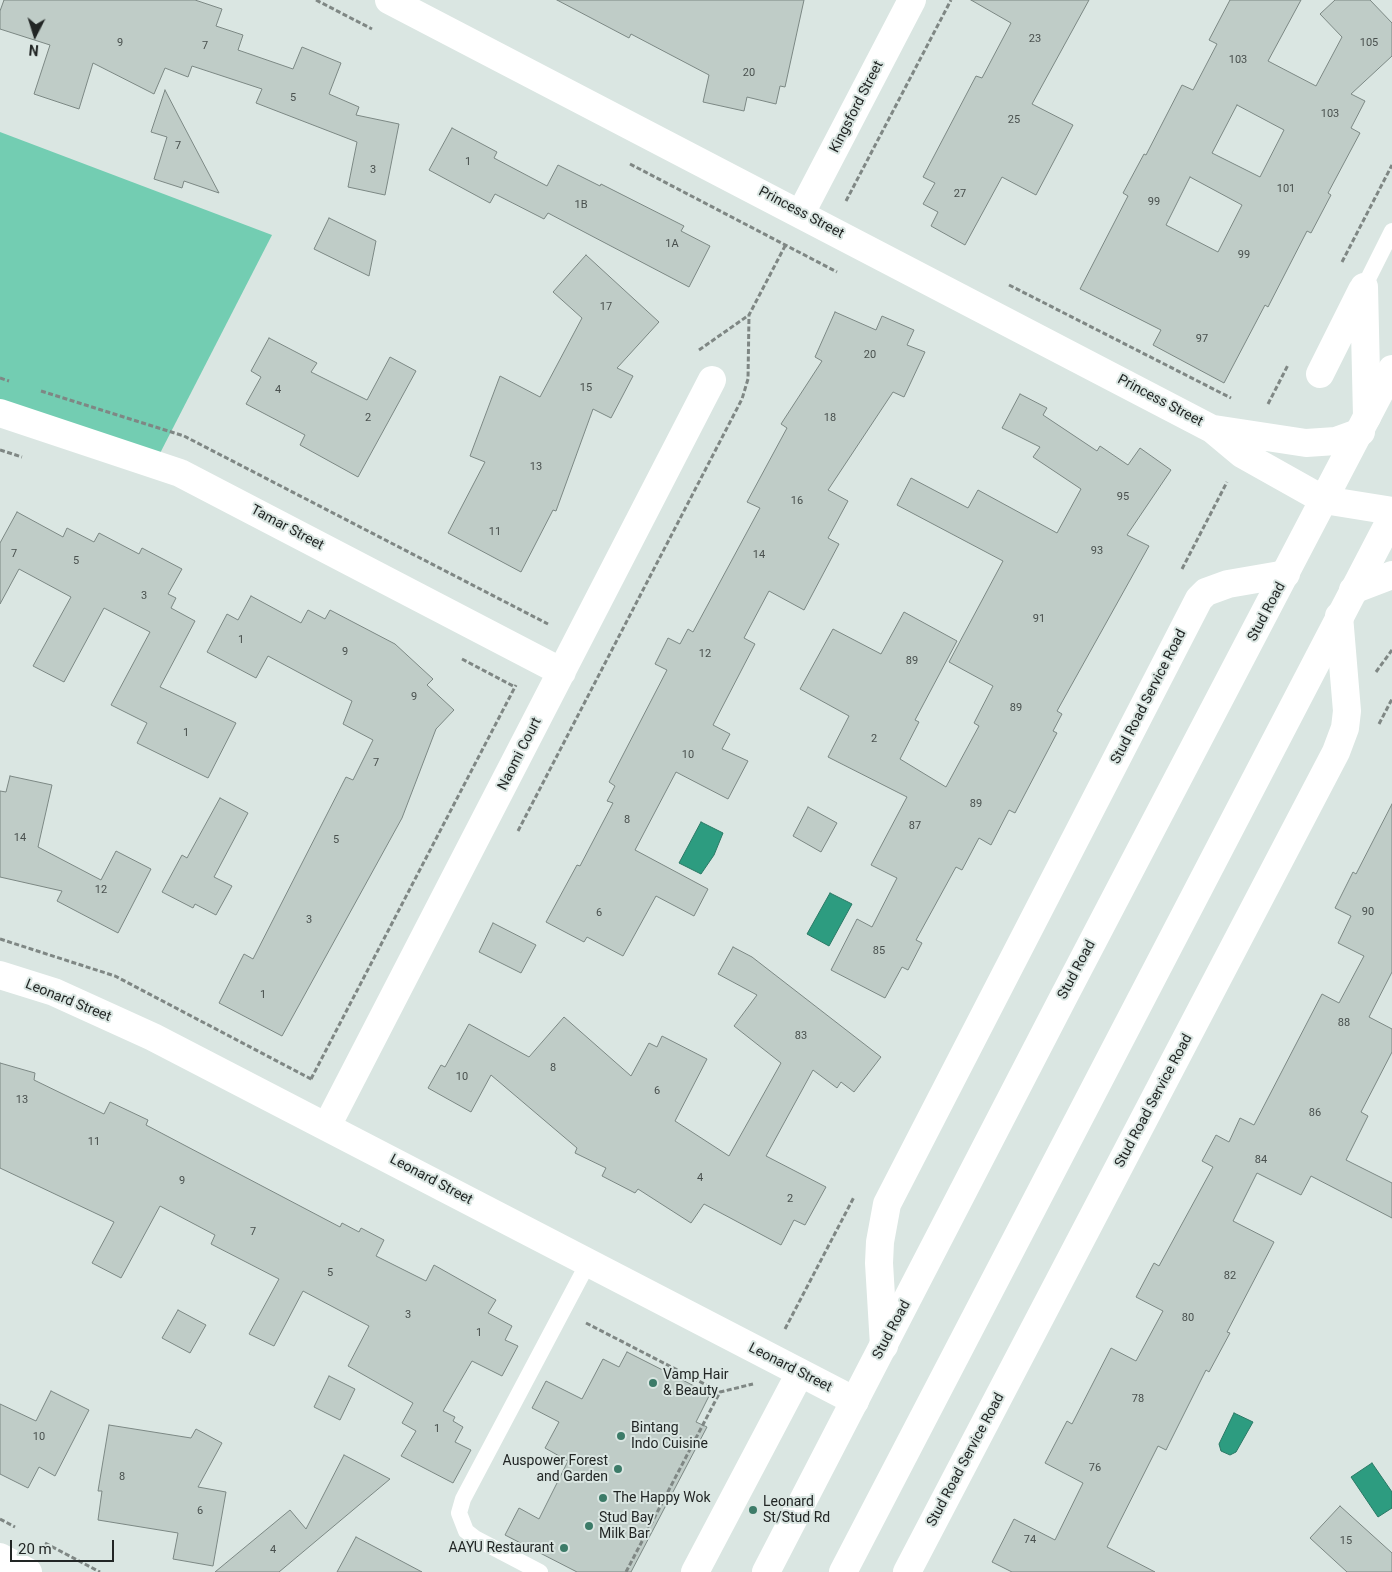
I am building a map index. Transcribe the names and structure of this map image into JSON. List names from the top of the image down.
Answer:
{
  "streets": {
    "street": [
      "Kingsford Street",
      "Princess Street",
      "Tamar Street",
      "Stud Road",
      "Stud Road Service Road",
      "Naomi Court",
      "Leonard Street"
    ]
  },
  "crossings": [
    ["Kingsford Street", "Princess Street"],
    ["Princess Street", "Stud Road"],
    ["Tamar Street", "Naomi Court"],
    ["Stud Road", "Stud Road Service Road"],
    ["Stud Road", "Leonard Street"],
    ["Naomi Court", "Leonard Street"]
  ],
  "places": [
    "Vamp Hair & Beauty",
    "Bintang Indo Cuisine",
    "Auspower Forest and Garden",
    "The Happy Wok",
    "Leonard St/Stud Rd",
    "Stud Bay Milk Bar",
    "AAYU Restaurant"
  ],
  "house_numbers": [
    "23",
    "9",
    "105",
    "7",
    "103",
    "20",
    "5",
    "103",
    "25",
    "7",
    "1",
    "3",
    "101",
    "27",
    "99",
    "1B",
    "1A",
    "99",
    "17",
    "97",
    "20",
    "15",
    "4",
    "2",
    "18",
    "13",
    "95",
    "16",
    "11",
    "93",
    "7",
    "14",
    "5",
    "3",
    "91",
    "1",
    "9",
    "12",
    "89",
    "9",
    "89",
    "1",
    "2",
    "10",
    "7",
    "89",
    "8",
    "87",
    "14",
    "5",
    "12",
    "90",
    "6",
    "3",
    "85",
    "1",
    "88",
    "83",
    "8",
    "10",
    "6",
    "13",
    "86",
    "11",
    "84",
    "4",
    "9",
    "2",
    "7",
    "5",
    "82",
    "3",
    "80",
    "1",
    "78",
    "1",
    "10",
    "76",
    "8",
    "6",
    "74",
    "15",
    "4"
  ],
  "scale_bar": "20 m",
  "north": "bottom"
}
